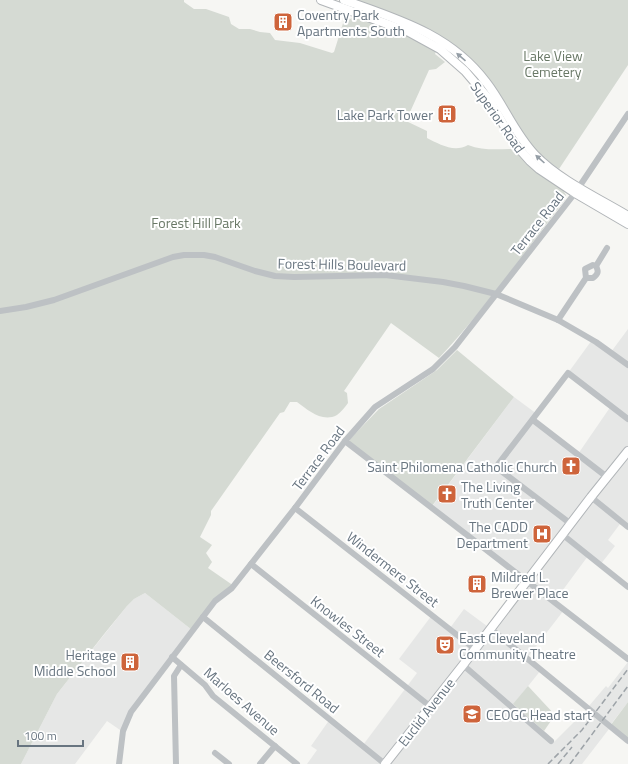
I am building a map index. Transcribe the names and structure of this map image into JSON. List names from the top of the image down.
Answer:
{
  "streets": {
    "main road": ["Superior Road", "Euclid Avenue"],
    "street": [
      "Terrace Road",
      "Forest Hills Boulevard",
      "Windermere Street",
      "Knowles Street",
      "Beersford Road",
      "Marloes Avenue"
    ]
  },
  "crossings": [
    ["Superior Road", "Terrace Road"],
    ["Terrace Road", "Forest Hills Boulevard"],
    ["Terrace Road", "Windermere Street"],
    ["Terrace Road", "Knowles Street"],
    ["Terrace Road", "Beersford Road"],
    ["Terrace Road", "Marloes Avenue"],
    ["Windermere Street", "Euclid Avenue"],
    ["Knowles Street", "Euclid Avenue"],
    ["Beersford Road", "Euclid Avenue"]
  ],
  "parks": ["Lake View Cemetery", "Forest Hill Park"],
  "places": {
    "building": [
      "Coventry Park Apartments South",
      "Lake Park Tower",
      "Mildred L. Brewer Place",
      "Heritage Middle School"
    ],
    "church": ["Saint Philomena Catholic Church", "The Living Truth Center"],
    "hospital": ["The CADD Department"],
    "theatre": ["East Cleveland Community Theatre"],
    "school or university": ["CEOGC Head start"]
  },
  "scale_bar": "100 m"
}
